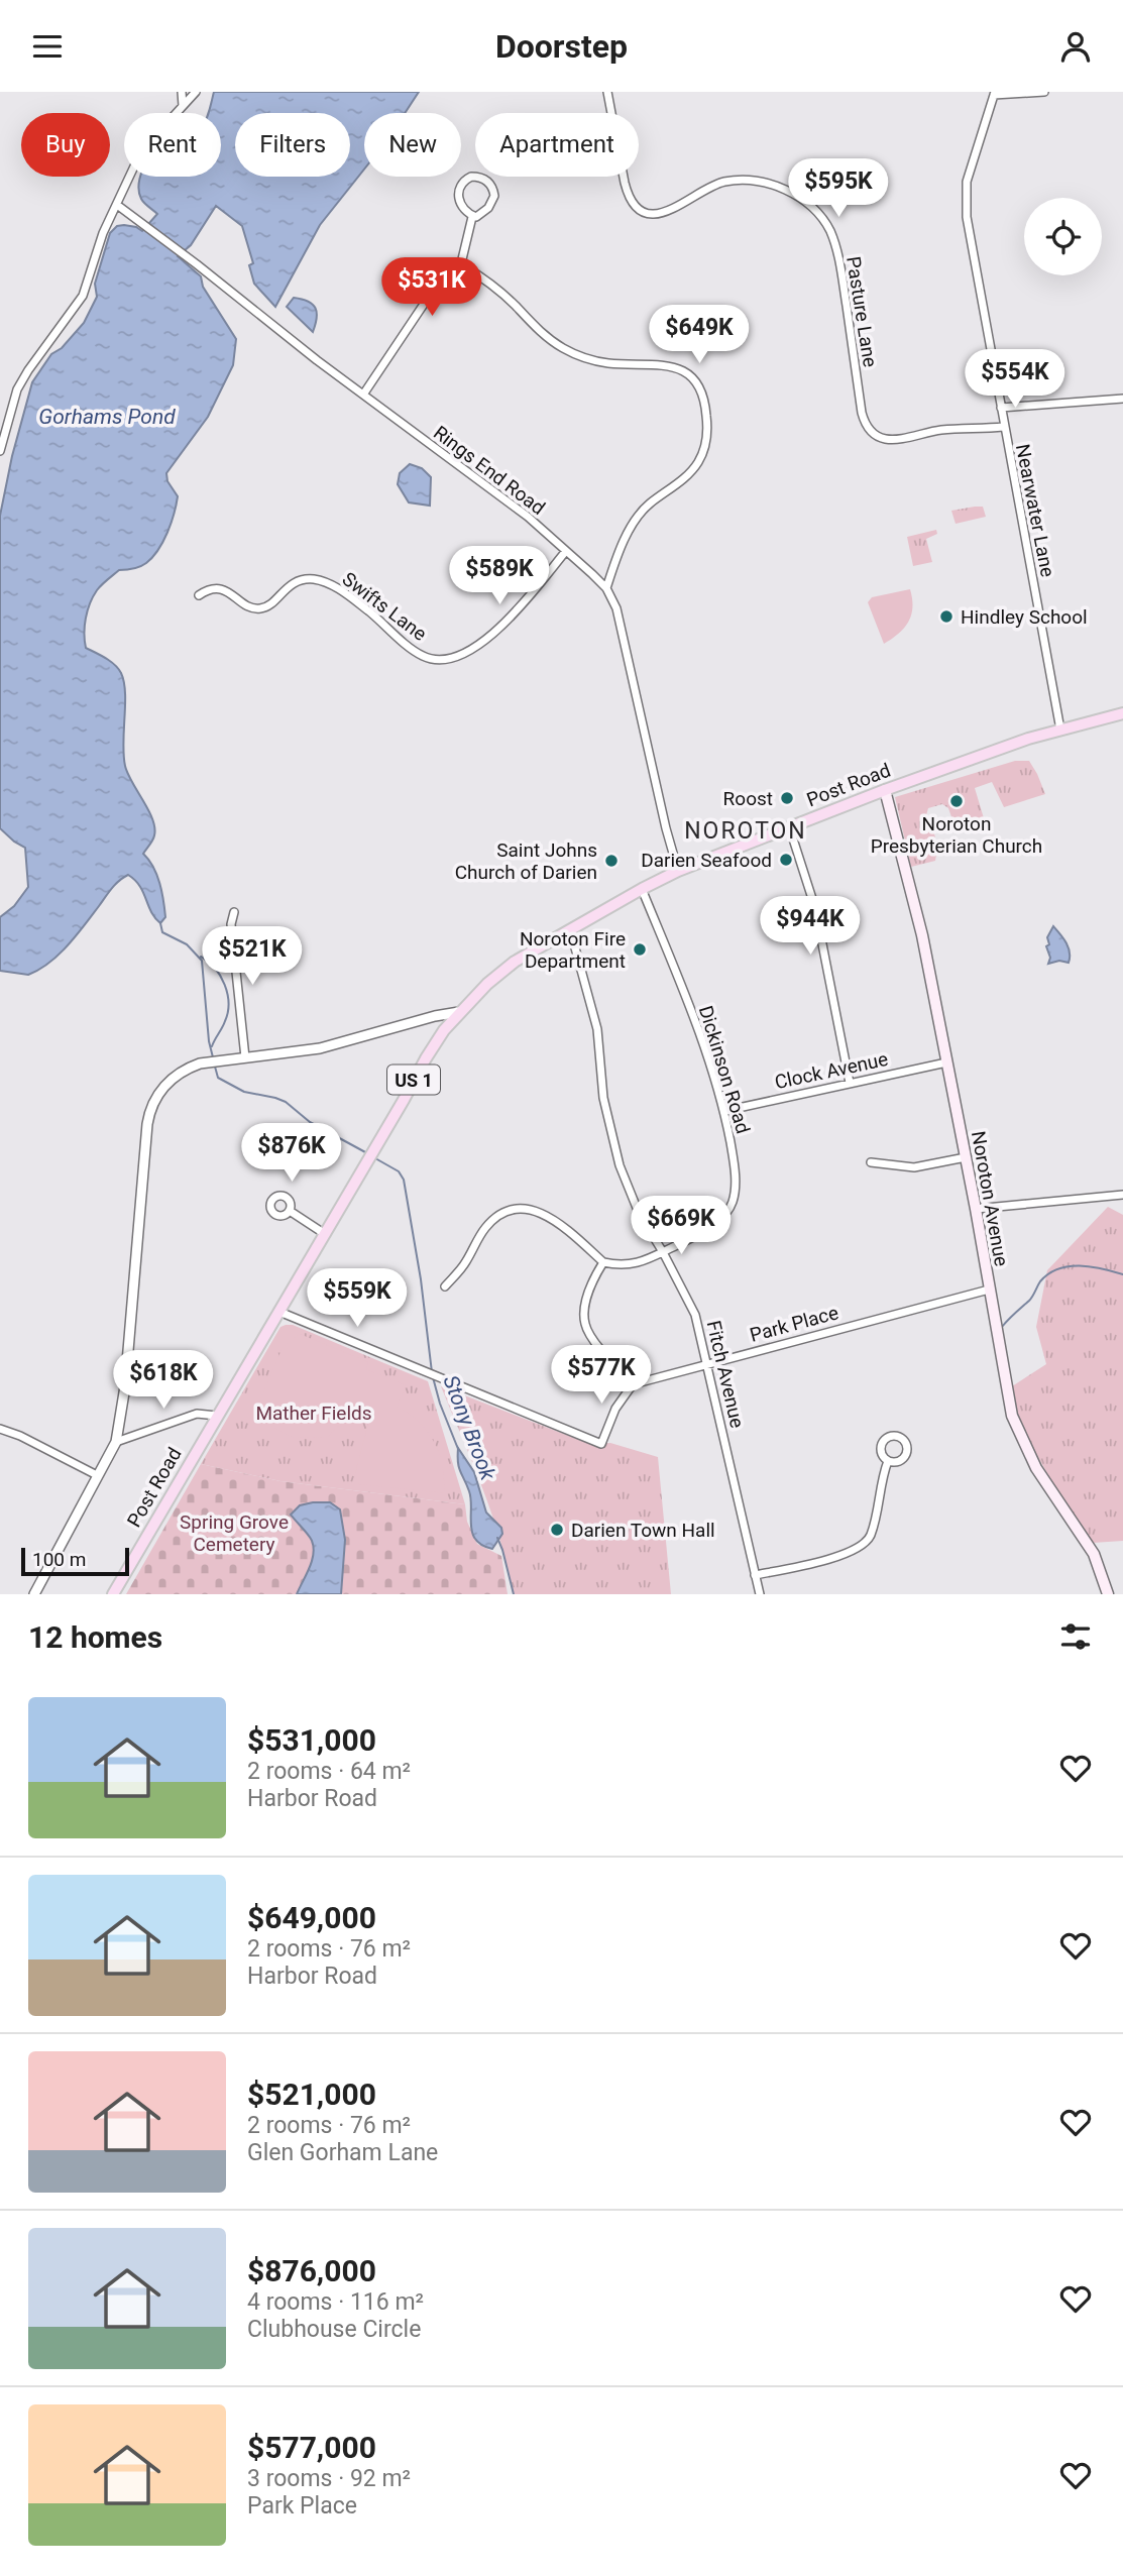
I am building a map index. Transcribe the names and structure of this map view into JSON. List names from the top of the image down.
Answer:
{
  "streets": {
    "main road": ["Post Road", "US 1", "Noroton Avenue"],
    "street": [
      "Pasture Lane",
      "Rings End Road",
      "Nearwater Lane",
      "Swifts Lane",
      "Dickinson Road",
      "Clock Avenue",
      "Park Place",
      "Fitch Avenue"
    ]
  },
  "crossings": [
    ["Pasture Lane", "Nearwater Lane"],
    ["Rings End Road", "Swifts Lane"],
    ["Rings End Road", "Post Road"],
    ["Nearwater Lane", "Post Road"],
    ["Post Road", "Dickinson Road"],
    ["Post Road", "Noroton Avenue"],
    ["Post Road", "Fitch Avenue"],
    ["Dickinson Road", "Clock Avenue"],
    ["Dickinson Road", "Fitch Avenue"],
    ["Clock Avenue", "Noroton Avenue"],
    ["Noroton Avenue", "Park Place"],
    ["Park Place", "Fitch Avenue"]
  ],
  "districts": ["NOROTON"],
  "water": ["Gorhams Pond", "Stony Brook"],
  "parks": ["Mather Fields", "Spring Grove Cemetery"],
  "places": [
    "Hindley School",
    "Roost",
    "Noroton Presbyterian Church",
    "Darien Seafood",
    "Saint Johns Church of Darien",
    "Noroton Fire Department",
    "Darien Town Hall"
  ],
  "scale_bar": "100 m",
  "page": {
    "header": "Doorstep",
    "chip": [
      "Buy",
      "Rent",
      "Filters",
      "New",
      "Apartment"
    ],
    "price": [
      "$595K",
      "$531K",
      "$649K",
      "$554K",
      "$589K",
      "$944K",
      "$521K",
      "$876K",
      "$669K",
      "$559K",
      "$577K",
      "$618K"
    ],
    "scale": "100 m",
    "heading": "12 homes",
    "list": [
      {
        "name": "$531,000",
        "note": "2 rooms · 64 m² · Harbor Road"
      },
      {
        "name": "$649,000",
        "note": "2 rooms · 76 m² · Harbor Road"
      },
      {
        "name": "$521,000",
        "note": "2 rooms · 76 m² · Glen Gorham Lane"
      },
      {
        "name": "$876,000",
        "note": "4 rooms · 116 m² · Clubhouse Circle"
      },
      {
        "name": "$577,000",
        "note": "3 rooms · 92 m² · Park Place"
      }
    ]
  }
}
